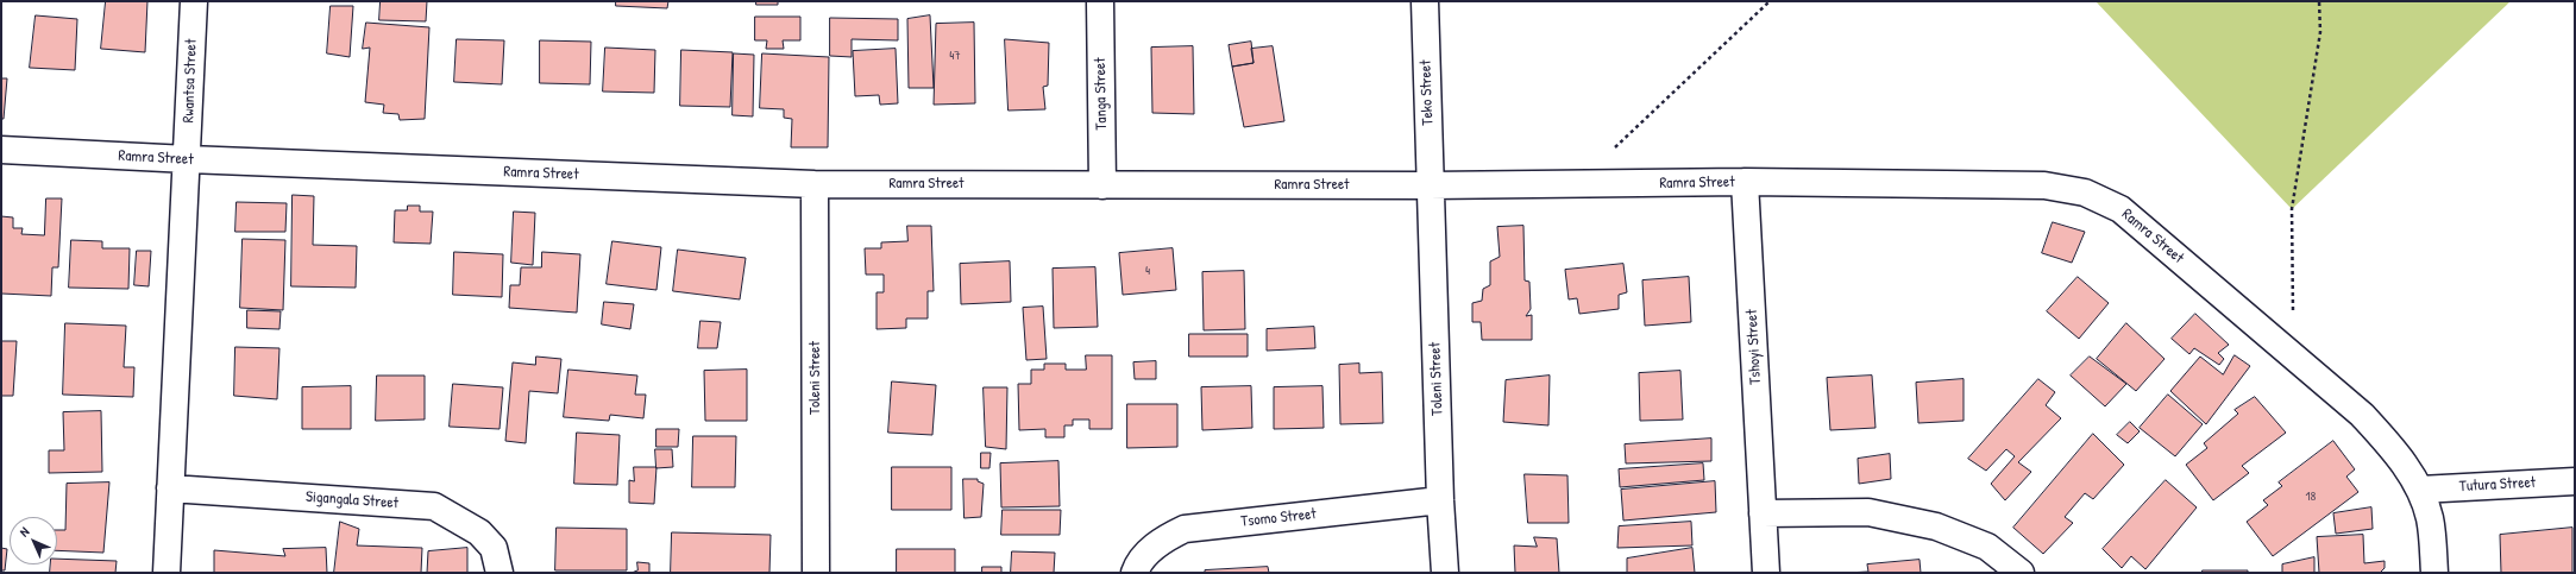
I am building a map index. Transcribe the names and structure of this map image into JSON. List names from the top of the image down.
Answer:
{
  "streets": {
    "street": [
      "Rwantsa Street",
      "Teko Street",
      "Tanga Street",
      "Ramra Street",
      "Tshoyi Street",
      "Toleni Street",
      "Tutura Street",
      "Sigangala Street",
      "Tsomo Street"
    ]
  },
  "crossings": [
    ["Rwantsa Street", "Ramra Street"],
    ["Teko Street", "Ramra Street"],
    ["Teko Street", "Toleni Street"],
    ["Tanga Street", "Ramra Street"],
    ["Ramra Street", "Tshoyi Street"],
    ["Ramra Street", "Toleni Street"],
    ["Ramra Street", "Tutura Street"],
    ["Toleni Street", "Tsomo Street"]
  ],
  "house_numbers": ["47", "4", "18"],
  "north": "top left"
}
